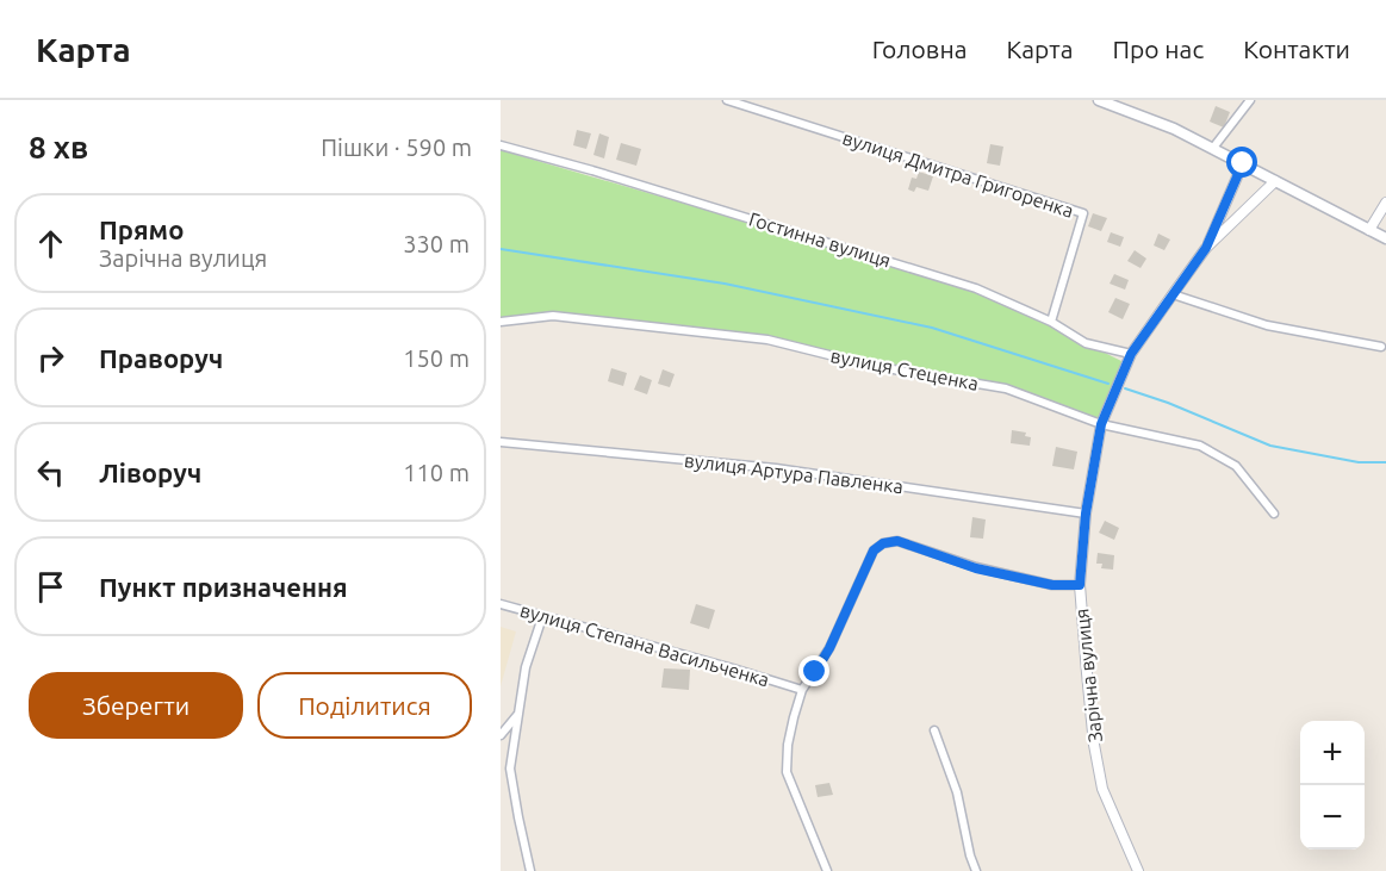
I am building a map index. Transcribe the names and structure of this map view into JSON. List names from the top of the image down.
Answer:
{
  "streets": {
    "street": [
      "вулиця Дмитра Григоренка",
      "Гостинна вулиця",
      "вулиця Стеценка",
      "вулиця Артура Павленка",
      "вулиця Степана Васильченка",
      "Зарічна вулиця"
    ]
  },
  "crossings": [
    ["вулиця Дмитра Григоренка", "Гостинна вулиця"],
    ["Гостинна вулиця", "Зарічна вулиця"],
    ["вулиця Стеценка", "Зарічна вулиця"],
    ["вулиця Артура Павленка", "Зарічна вулиця"]
  ],
  "page": {
    "header": "Карта",
    "nav": [
      "Головна",
      "Карта",
      "Про нас",
      "Контакти"
    ],
    "heading": ["8 хв", "Пішки · 590 m"],
    "list": [
      ["Прямо", "Зарічна вулиця", "330 m"],
      ["Праворуч", "150 m"],
      ["Ліворуч", "110 m"],
      "Пункт призначення"
    ],
    "buttons": ["Зберегти", "Поділитися"],
    "map_buttons": ["+", "−"]
  }
}
